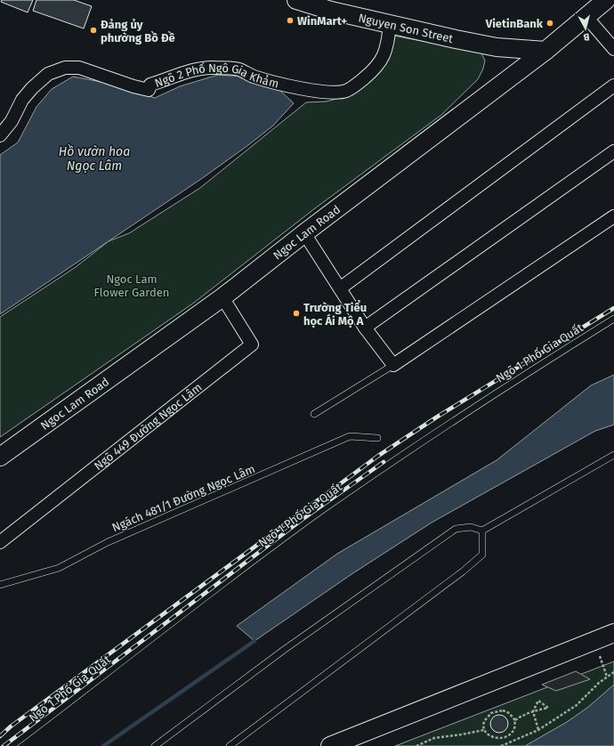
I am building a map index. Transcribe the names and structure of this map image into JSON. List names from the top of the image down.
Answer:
{
  "streets": {
    "main road": ["Nguyen Son Street", "Ngoc Lam Road"],
    "street": ["Ngõ 2 Phố Ngô Gia Khảm", "Ngõ 449 Đường Ngọc Lâm"],
    "lane": ["Ngõ 1 Phố Gia Quất", "Ngách 481/1 Đường Ngọc Lâm"]
  },
  "crossings": [
    ["Nguyen Son Street", "Ngõ 2 Phố Ngô Gia Khảm"],
    ["Ngoc Lam Road", "Ngõ 449 Đường Ngọc Lâm"]
  ],
  "water": ["Hồ vườn hoa Ngọc Lâm"],
  "parks": ["Ngoc Lam Flower Garden"],
  "places": [
    "WinMart+",
    "VietinBank",
    "Đảng ủy phường Bồ Đề",
    "Trường Tiểu học Ái Mộ A"
  ],
  "north": "bottom"
}
